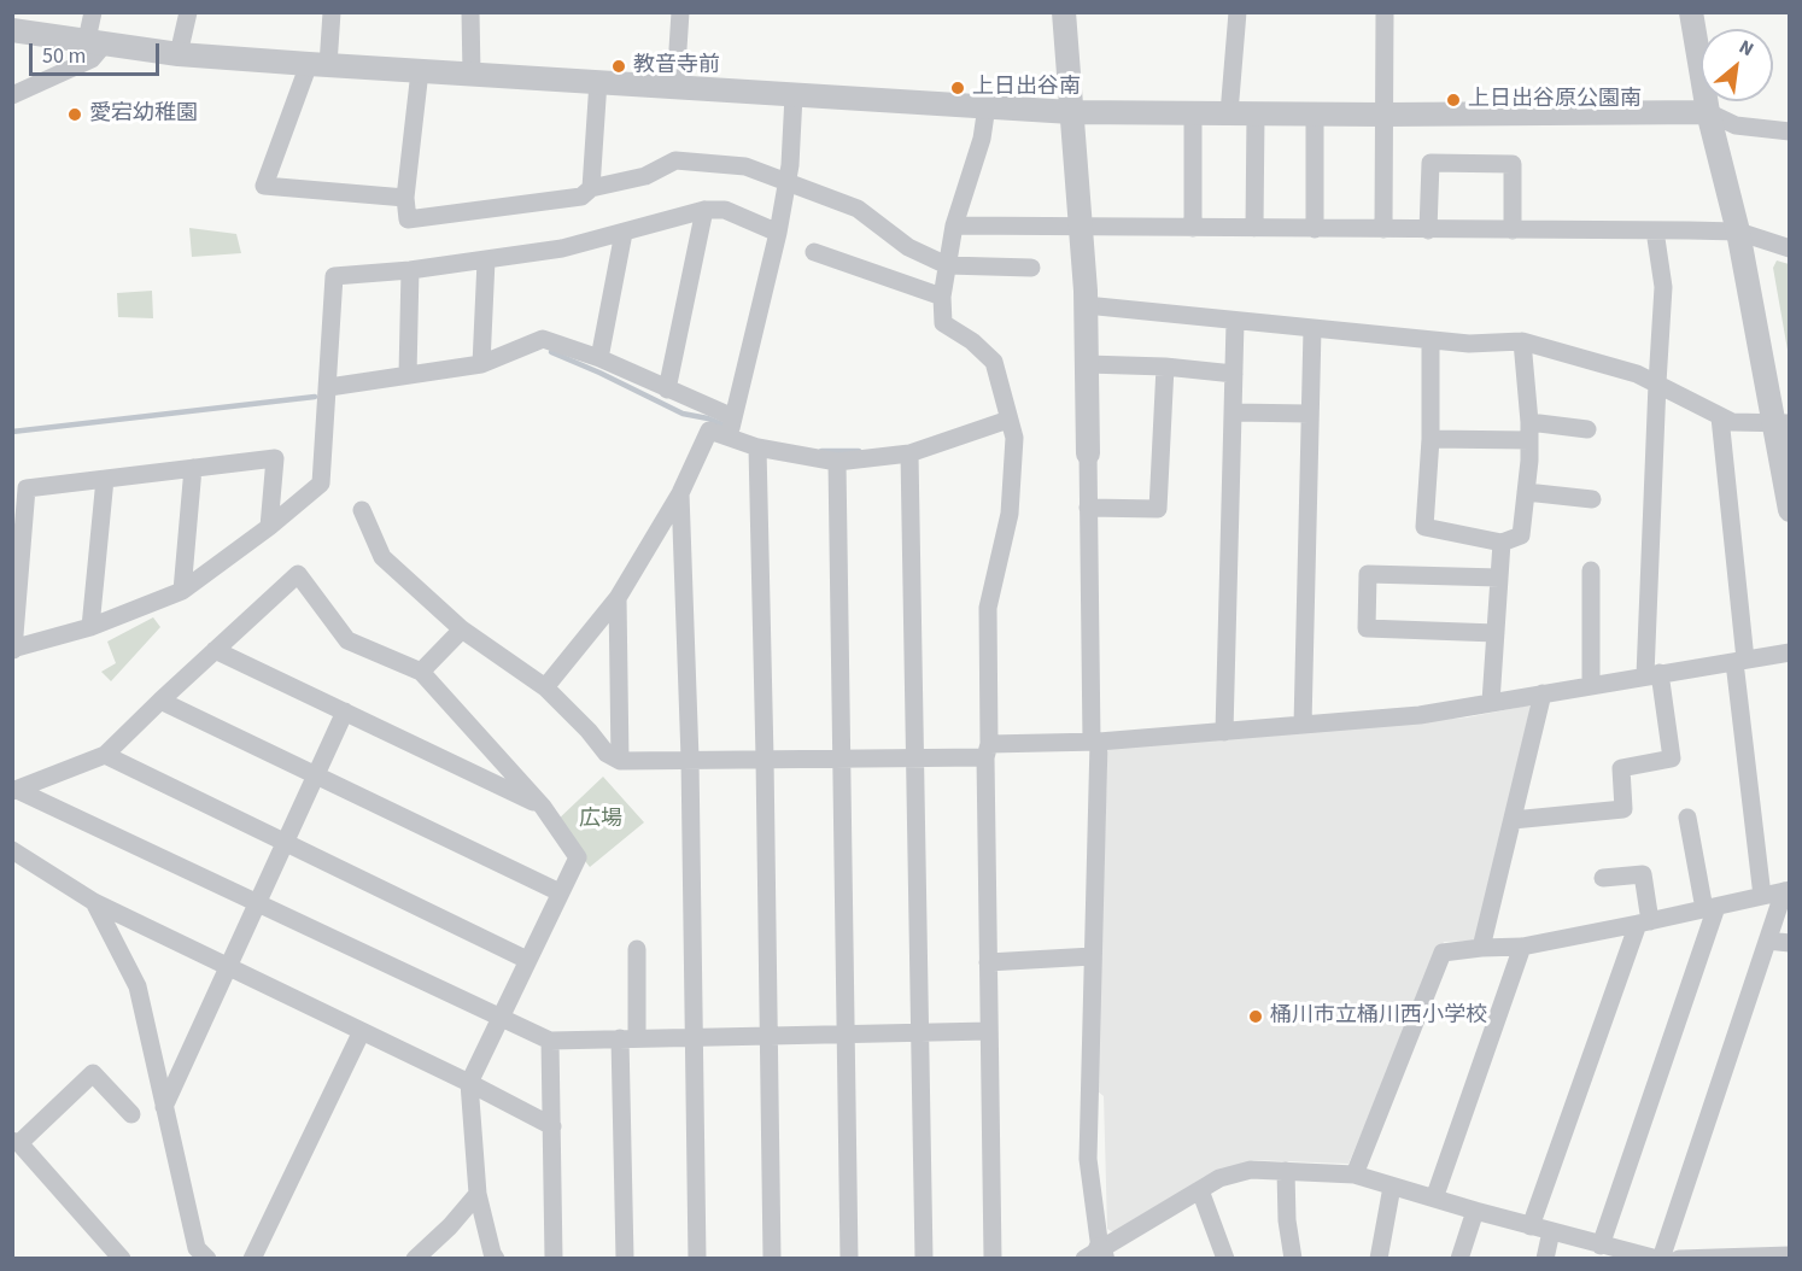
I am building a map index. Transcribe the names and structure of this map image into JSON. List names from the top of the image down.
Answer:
{
  "parks": ["広場"],
  "places": [
    "教音寺前",
    "上日出谷南",
    "上日出谷原公園南",
    "愛宕幼稚園",
    "桶川市立桶川西小学校"
  ],
  "scale_bar": "50 m",
  "north": "top right"
}
